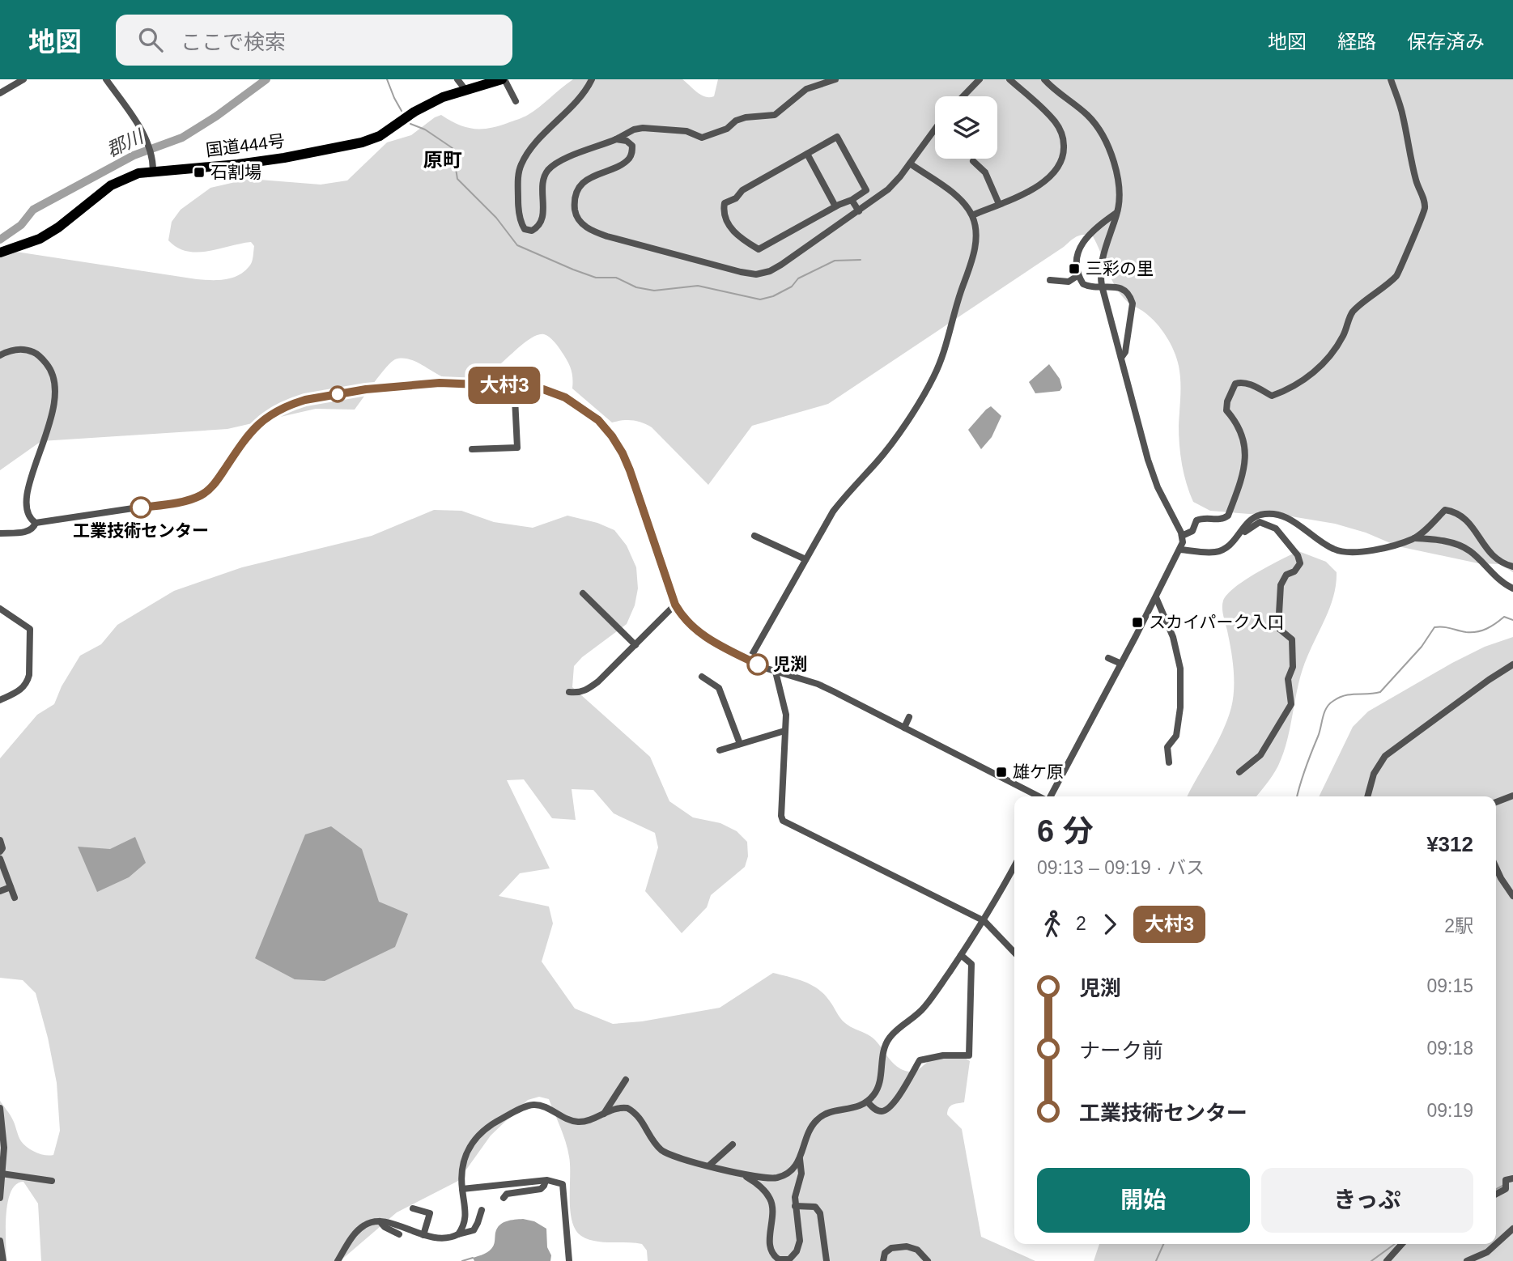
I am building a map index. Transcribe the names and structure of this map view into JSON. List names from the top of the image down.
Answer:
{
  "streets": {
    "highway": ["国道444号"]
  },
  "districts": ["原町"],
  "water": ["郡川"],
  "places": {
    "transit": [
      "石割場",
      "三彩の里",
      "スカイパーク入口",
      "雄ケ原"
    ],
    "other": ["工業技術センター", "児渕"]
  },
  "lines": ["bus line 大村3"],
  "page": {
    "header": "地図",
    "search": "ここで検索",
    "nav": ["地図", "経路", "保存済み"],
    "on_map": "大村3",
    "heading": ["6 分", "09:13 – 09:19 · バス", "¥312"],
    "legs": ["2", "大村3", "2駅"],
    "list": [
      {
        "name": "児渕",
        "value": "09:15"
      },
      {
        "name": "ナーク前",
        "value": "09:18"
      },
      {
        "name": "工業技術センター",
        "value": "09:19"
      }
    ],
    "buttons": ["開始", "きっぷ"]
  }
}
